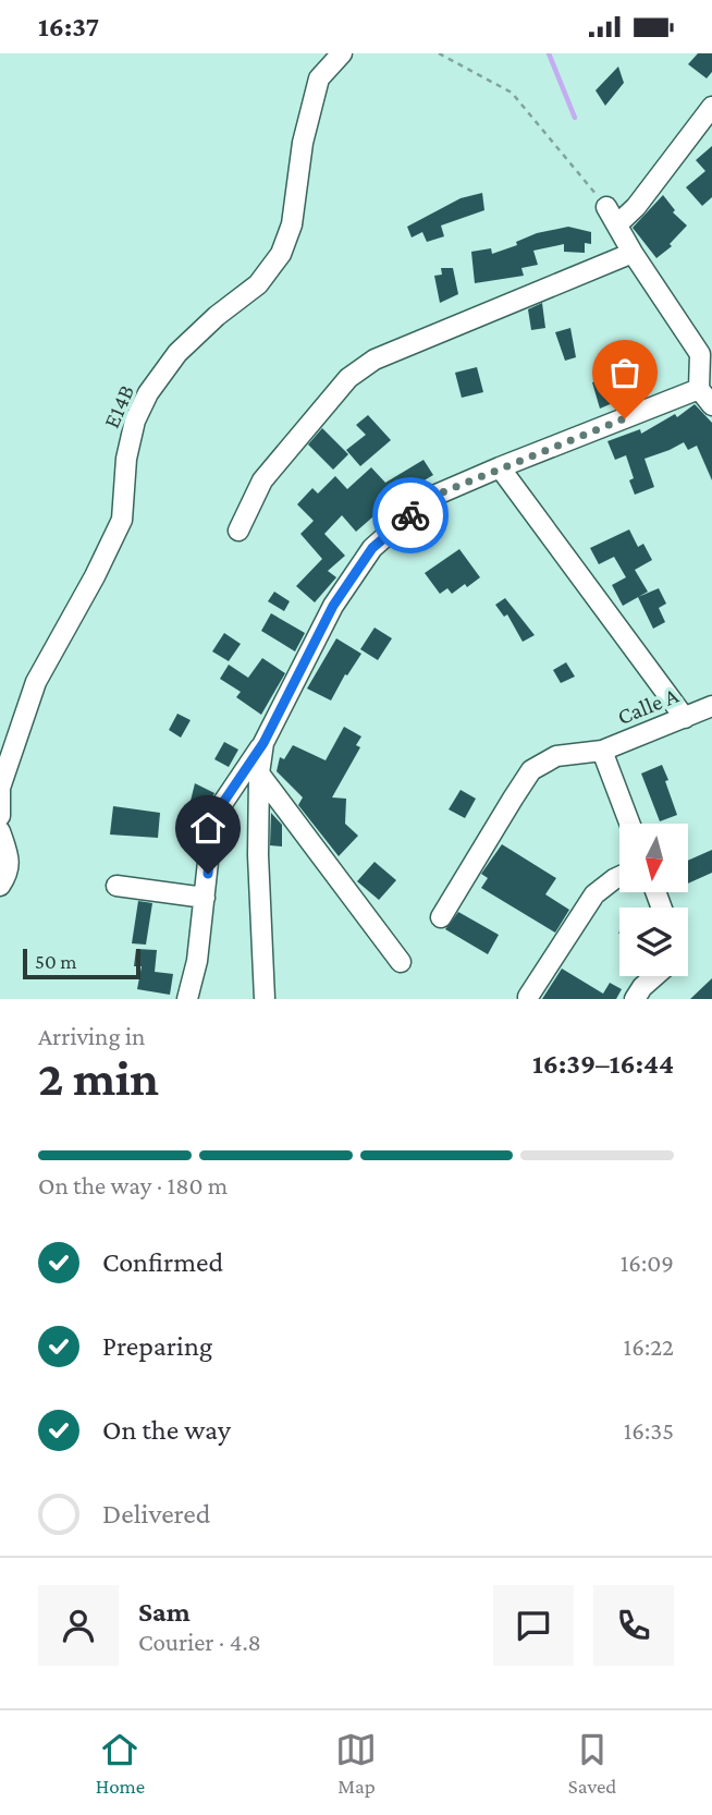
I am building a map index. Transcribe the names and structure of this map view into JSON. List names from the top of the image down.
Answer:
{
  "streets": {
    "street": ["E14B", "Calle A"]
  },
  "scale_bar": "50 m",
  "north": "bottom",
  "page": {
    "status": "16:37",
    "scale": "50 m",
    "heading": ["2 min", "Arriving in", "16:39–16:44"],
    "panel": ["Sam", "Courier · 4.8"],
    "bar": "On the way · 180 m",
    "list": [
      ["Confirmed", "16:09"],
      ["Preparing", "16:22"],
      ["On the way", "16:35"],
      "Delivered"
    ],
    "tabs": ["Home", "Map", "Saved"]
  }
}
